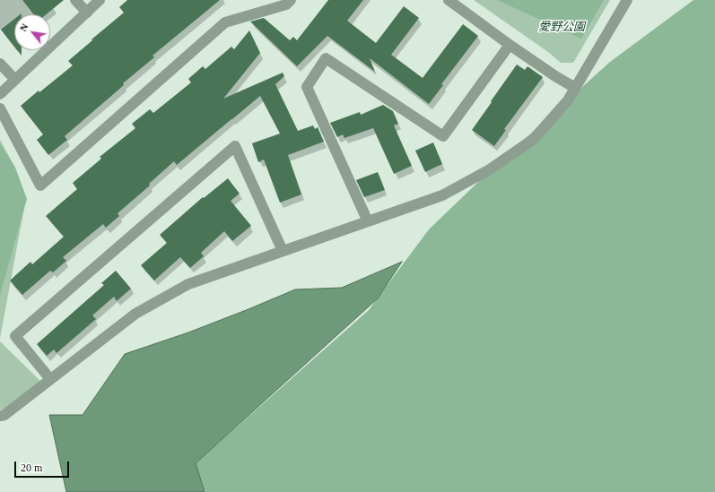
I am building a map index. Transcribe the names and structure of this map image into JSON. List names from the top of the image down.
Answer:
{
  "parks": ["愛野公園"],
  "scale_bar": "20 m",
  "north": "top left"
}
